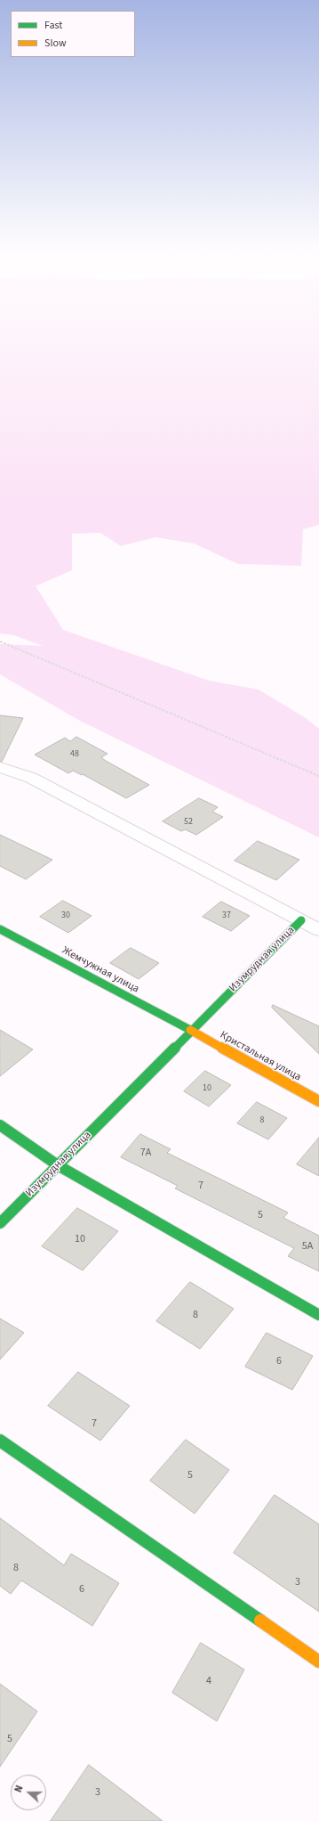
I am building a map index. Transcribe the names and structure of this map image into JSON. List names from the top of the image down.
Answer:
{
  "streets": {
    "street": ["Изумрудная улица", "Жемчужная улица", "Кристальная улица"]
  },
  "crossings": [
    ["Изумрудная улица", "Жемчужная улица"],
    ["Изумрудная улица", "Кристальная улица"],
    ["Жемчужная улица", "Кристальная улица"]
  ],
  "house_numbers": [
    "48",
    "52",
    "30",
    "37",
    "10",
    "8",
    "7А",
    "7",
    "5",
    "10",
    "5А",
    "8",
    "6",
    "7",
    "5",
    "8",
    "3",
    "6",
    "4",
    "5",
    "3"
  ],
  "legend": ["Fast", "Slow"],
  "north": "left"
}
